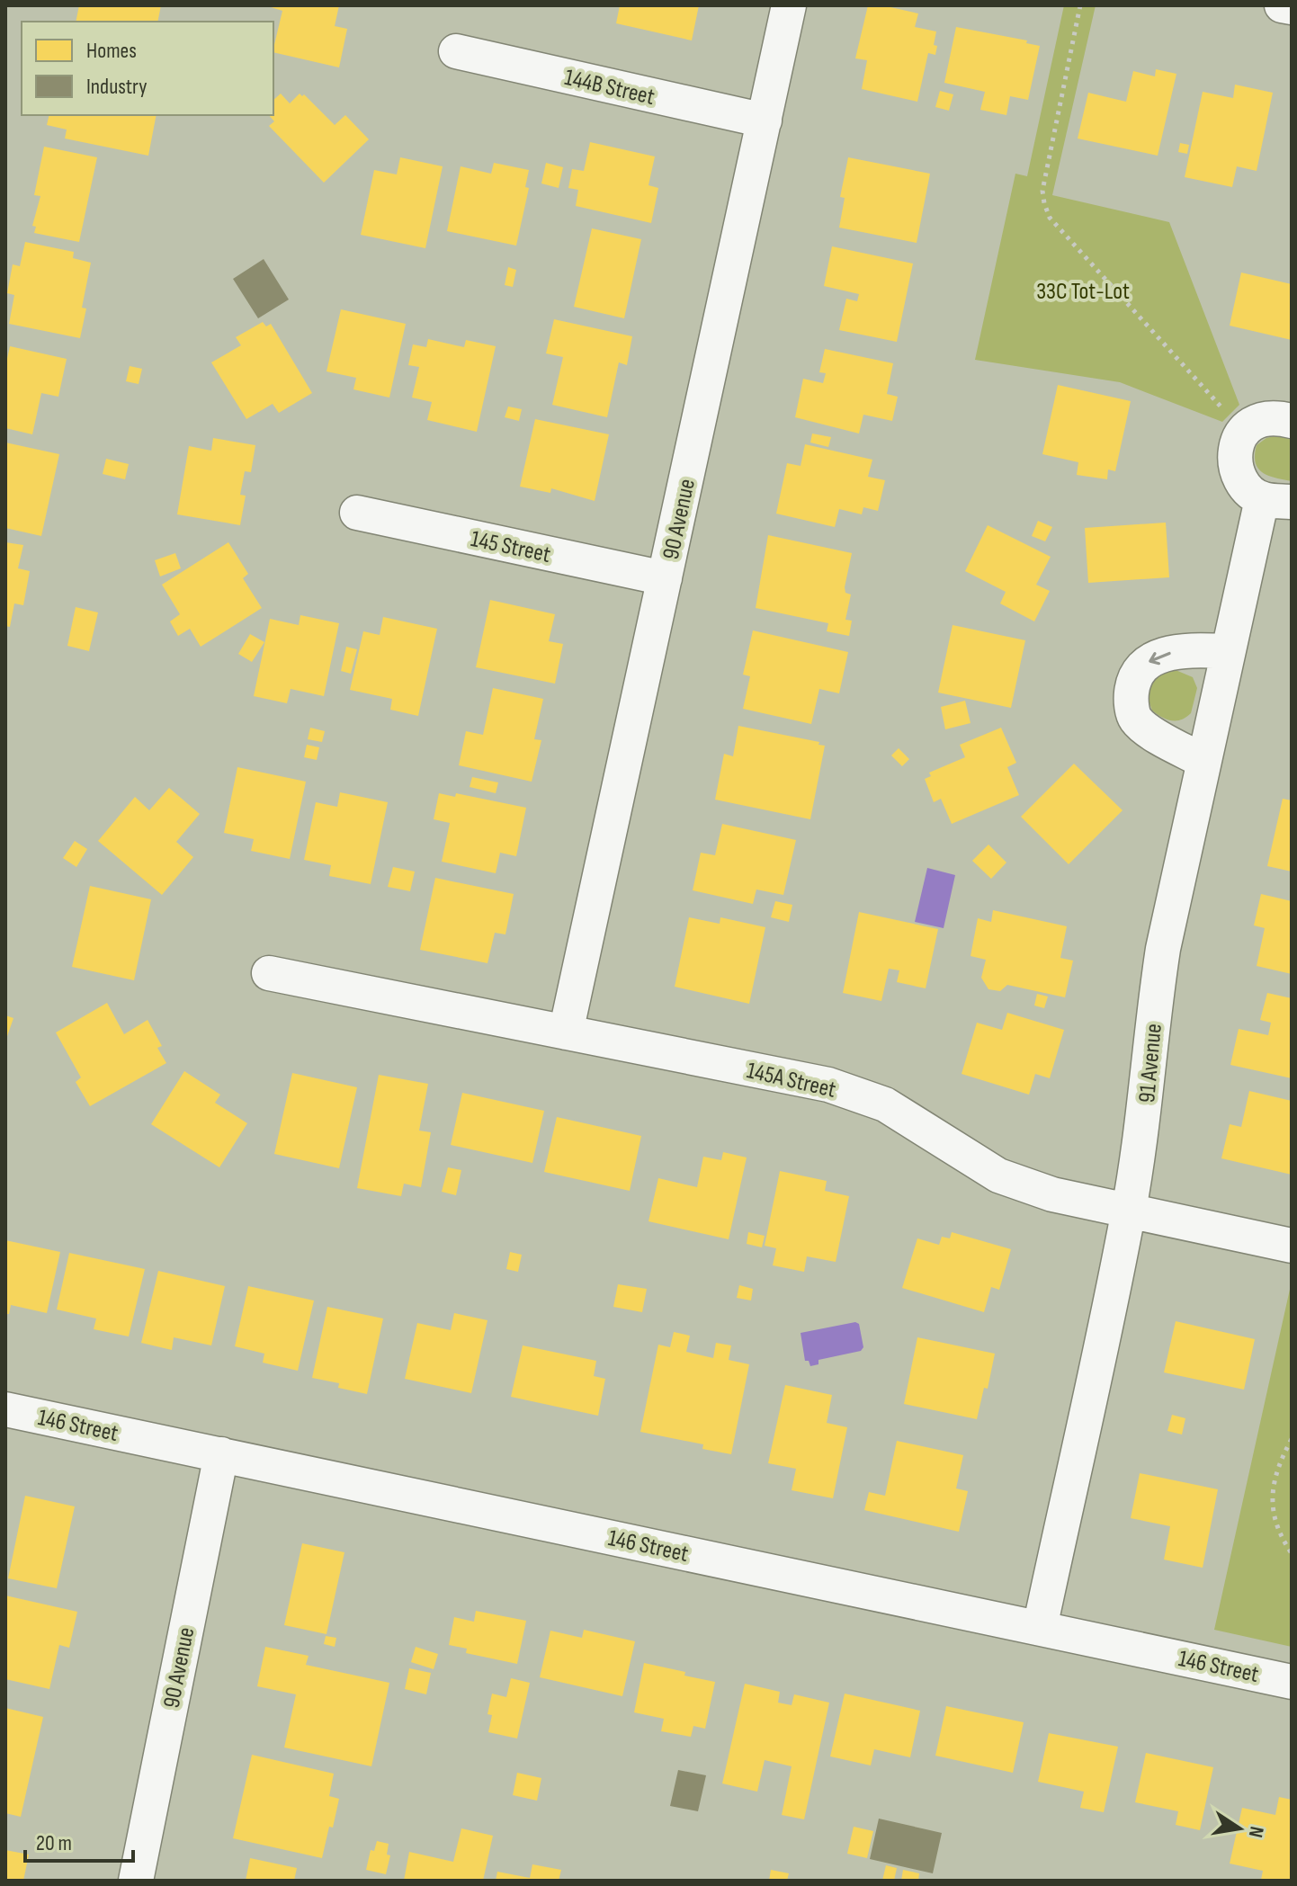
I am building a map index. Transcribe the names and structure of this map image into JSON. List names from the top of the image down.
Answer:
{
  "streets": {
    "street": [
      "144B Street",
      "90 Avenue",
      "145 Street",
      "91 Avenue",
      "145A Street",
      "146 Street"
    ]
  },
  "crossings": [
    ["144B Street", "90 Avenue"],
    ["90 Avenue", "145 Street"],
    ["90 Avenue", "145A Street"],
    ["90 Avenue", "146 Street"],
    ["91 Avenue", "145A Street"],
    ["91 Avenue", "146 Street"]
  ],
  "parks": ["33C Tot-Lot"],
  "legend": ["Homes", "Industry"],
  "scale_bar": "20 m",
  "north": "right"
}
